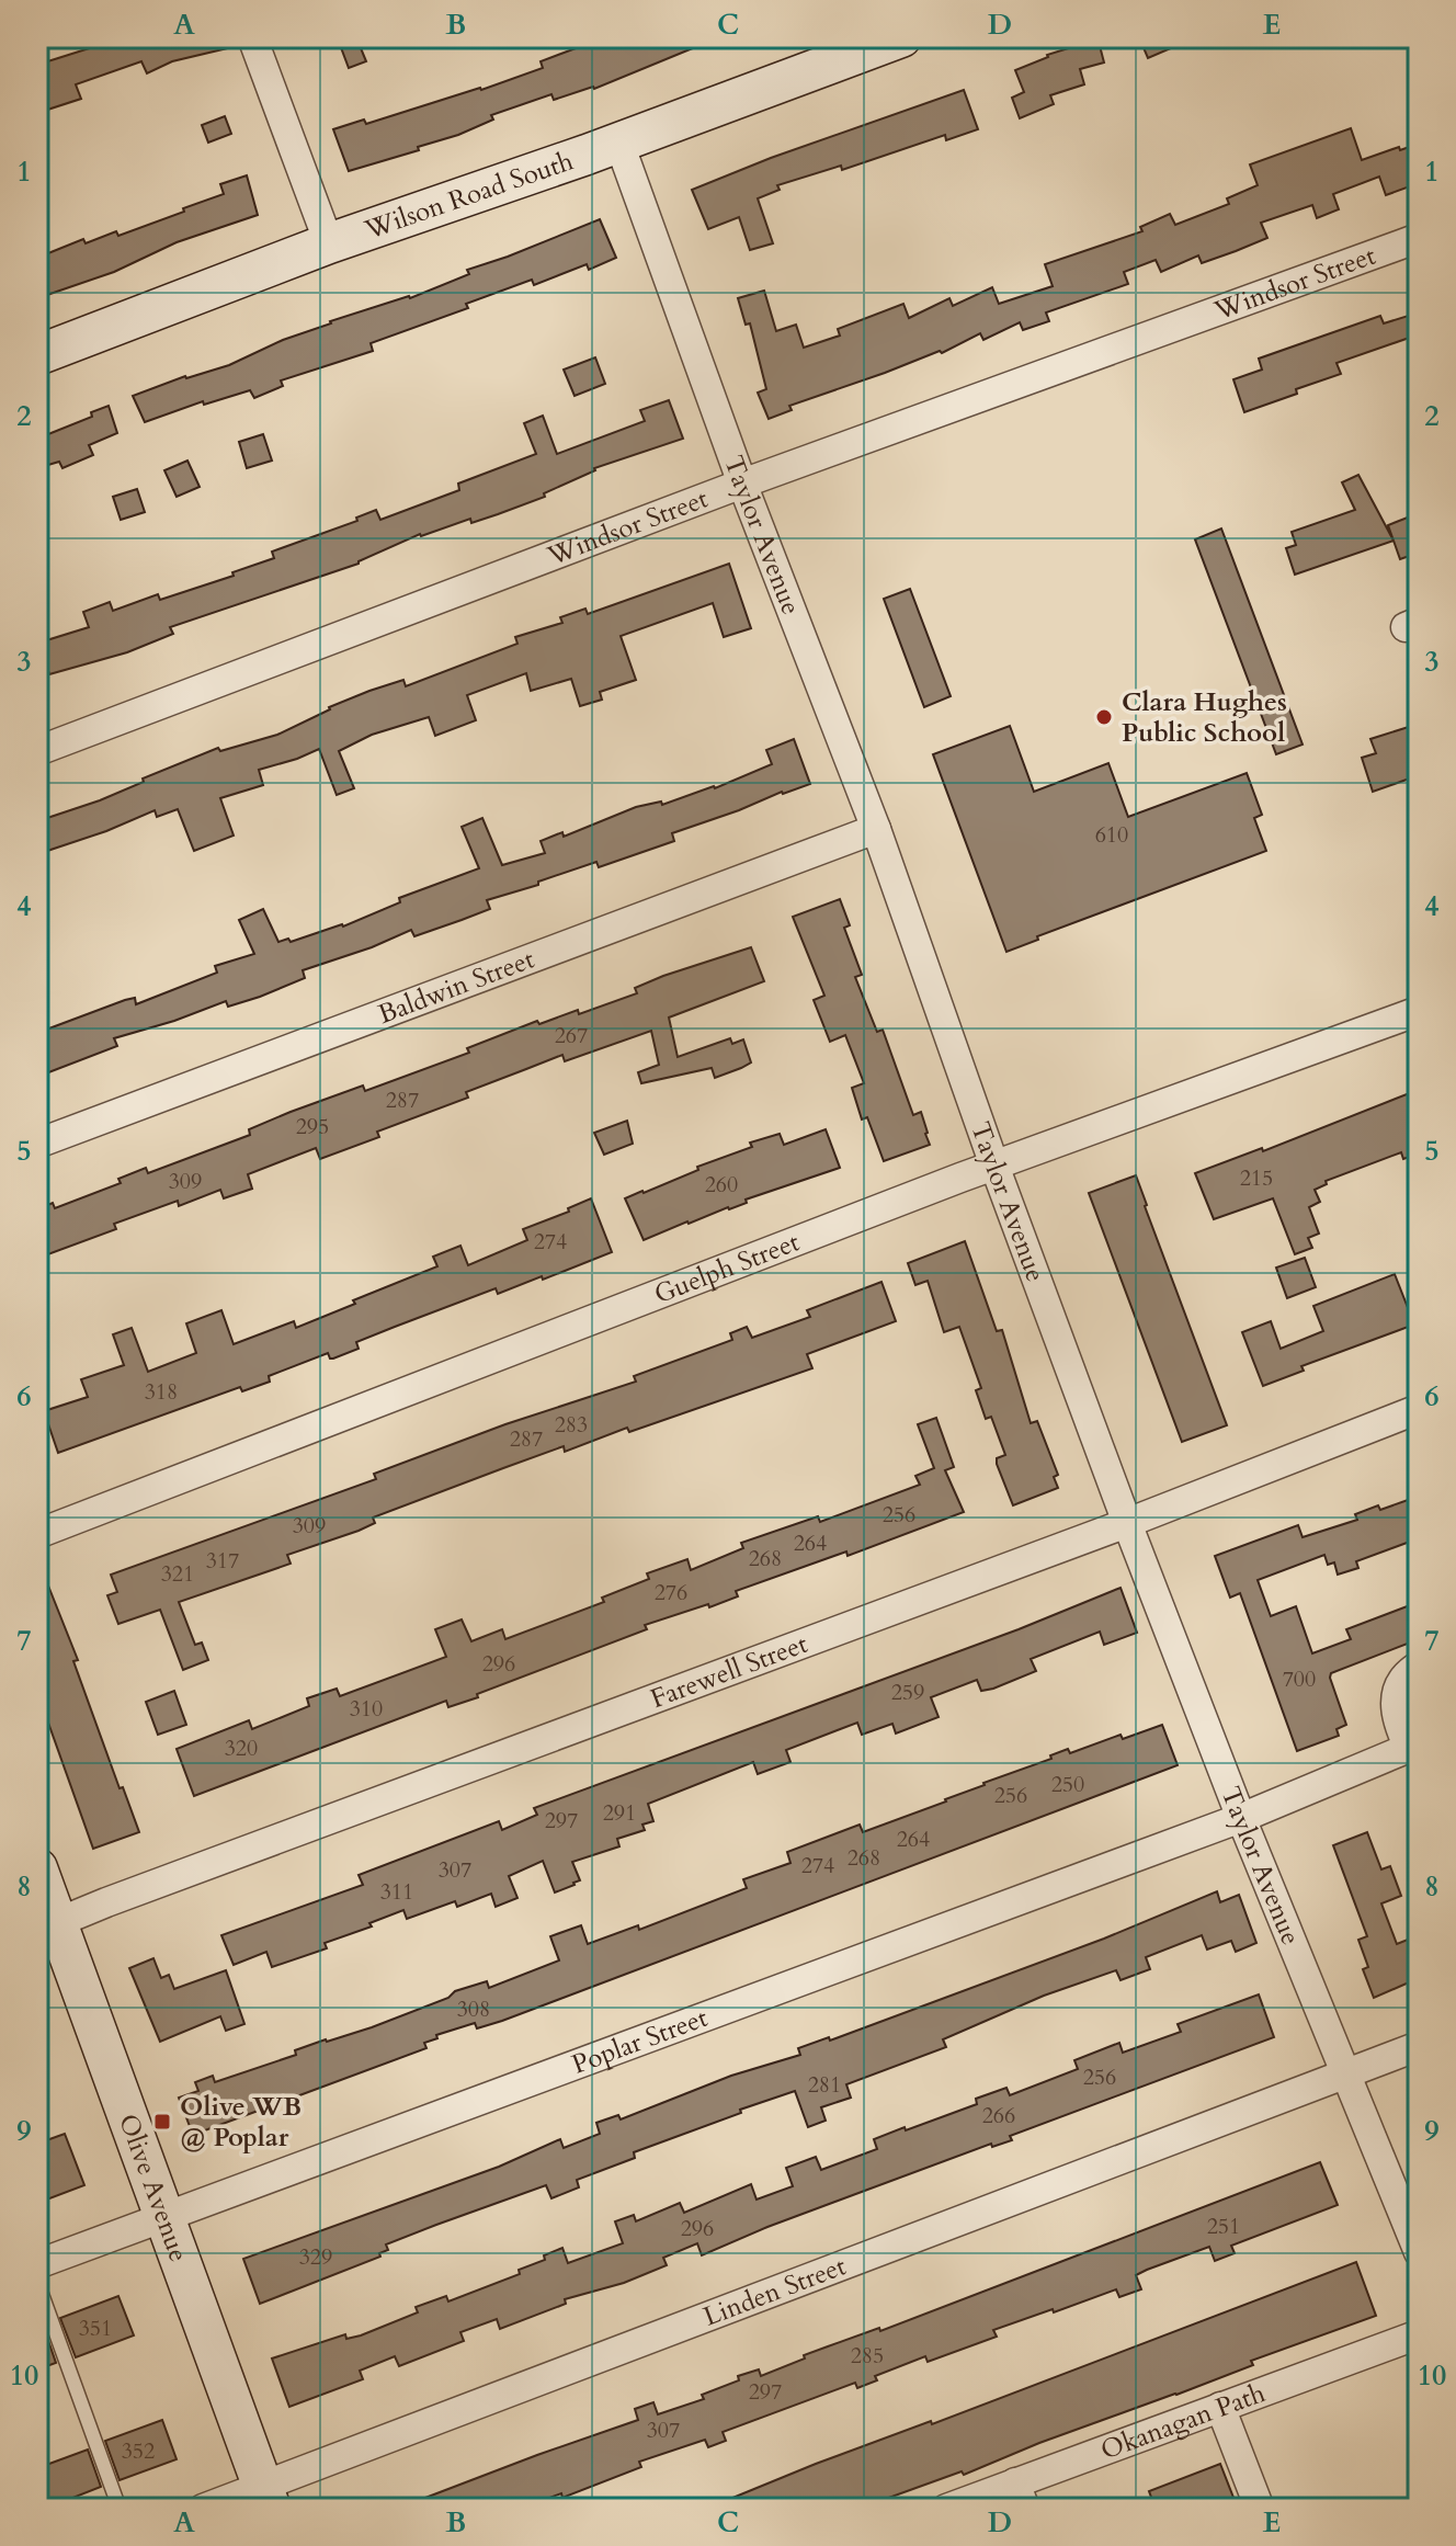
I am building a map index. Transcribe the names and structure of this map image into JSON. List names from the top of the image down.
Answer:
{
  "streets": {
    "main road": ["Wilson Road South", "Olive Avenue"],
    "street": [
      "Windsor Street",
      "Taylor Avenue",
      "Baldwin Street",
      "Guelph Street",
      "Farewell Street",
      "Poplar Street",
      "Linden Street",
      "Okanagan Path"
    ]
  },
  "crossings": [
    ["Wilson Road South", "Taylor Avenue"],
    ["Windsor Street", "Taylor Avenue"],
    ["Taylor Avenue", "Baldwin Street"],
    ["Taylor Avenue", "Guelph Street"],
    ["Taylor Avenue", "Farewell Street"],
    ["Taylor Avenue", "Poplar Street"],
    ["Taylor Avenue", "Linden Street"],
    ["Farewell Street", "Olive Avenue"],
    ["Poplar Street", "Olive Avenue"],
    ["Olive Avenue", "Linden Street"]
  ],
  "places": {
    "other": ["Clara Hughes Public School"],
    "transit": ["Olive WB @ Poplar"]
  },
  "house_numbers": [
    "610",
    "267",
    "287",
    "295",
    "215",
    "309",
    "260",
    "274",
    "318",
    "283",
    "287",
    "256",
    "309",
    "264",
    "268",
    "317",
    "321",
    "276",
    "296",
    "700",
    "259",
    "310",
    "320",
    "250",
    "256",
    "291",
    "297",
    "264",
    "268",
    "274",
    "307",
    "311",
    "308",
    "256",
    "281",
    "266",
    "251",
    "296",
    "329",
    "351",
    "285",
    "297",
    "307",
    "352"
  ],
  "grid": {
    "columns": [
      "A",
      "B",
      "C",
      "D",
      "E"
    ],
    "rows": [
      "1",
      "2",
      "3",
      "4",
      "5",
      "6",
      "7",
      "8",
      "9",
      "10"
    ]
  }
}
